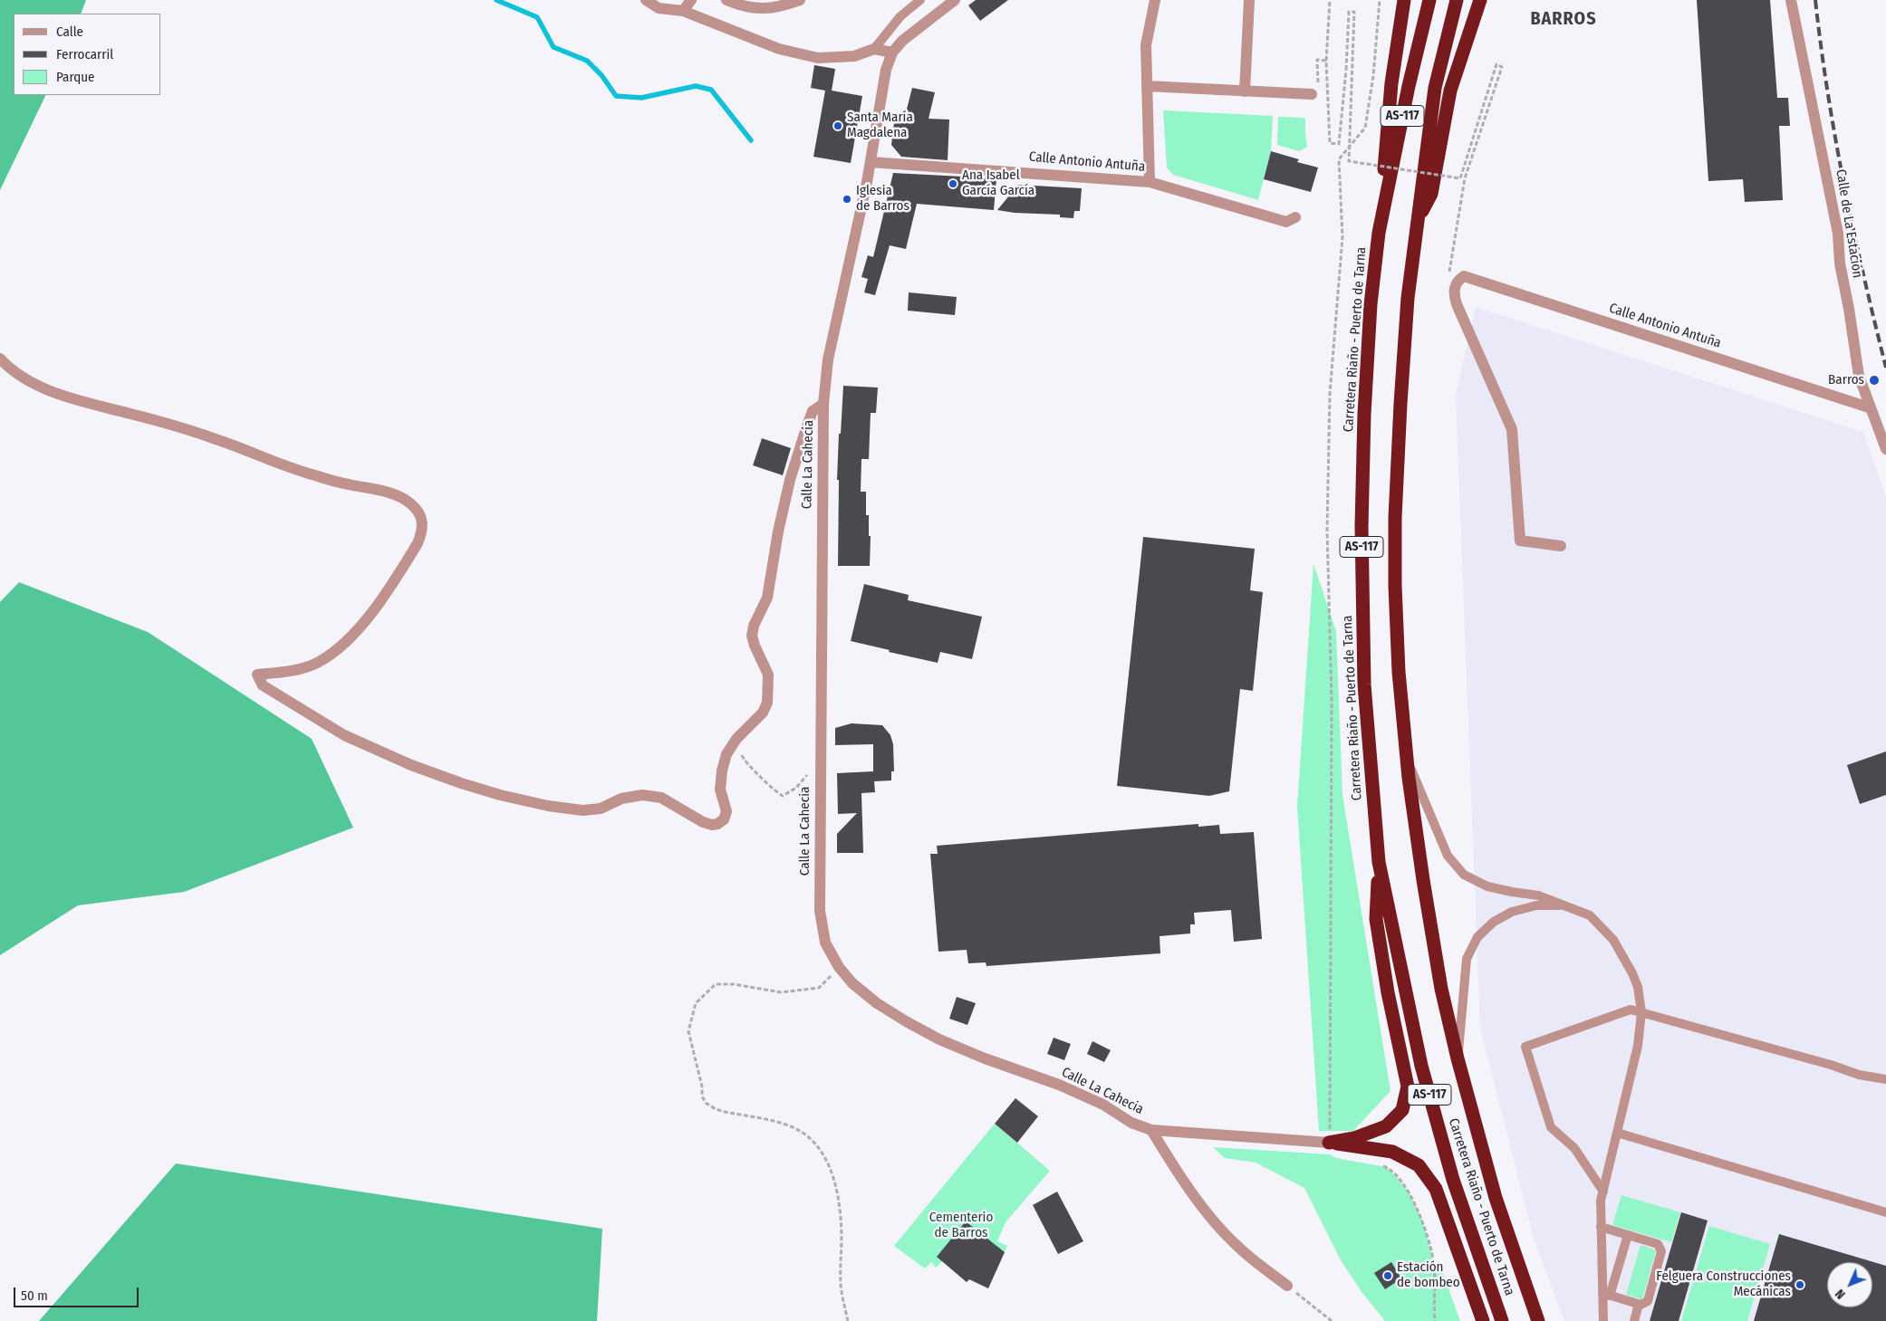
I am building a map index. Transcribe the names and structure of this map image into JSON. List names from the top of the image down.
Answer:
{
  "streets": {
    "highway": ["AS-117", "Carretera Riaño - Puerto de Tarna"],
    "street": ["Calle Antonio Antuña", "Calle de La Estación", "Calle La Cahecia"]
  },
  "crossings": [
    ["Calle Antonio Antuña", "Calle de La Estación"],
    ["Calle Antonio Antuña", "Calle La Cahecia"]
  ],
  "districts": ["BARROS"],
  "parks": ["Cementerio de Barros"],
  "places": [
    "Santa María Magdalena",
    "Ana Isabel García García",
    "Iglesia de Barros",
    "Barros",
    "Estación de bombeo",
    "Felguera Construcciones Mecánicas"
  ],
  "legend": ["Calle", "Ferrocarril", "Parque"],
  "scale_bar": "50 m",
  "north": "bottom left"
}
